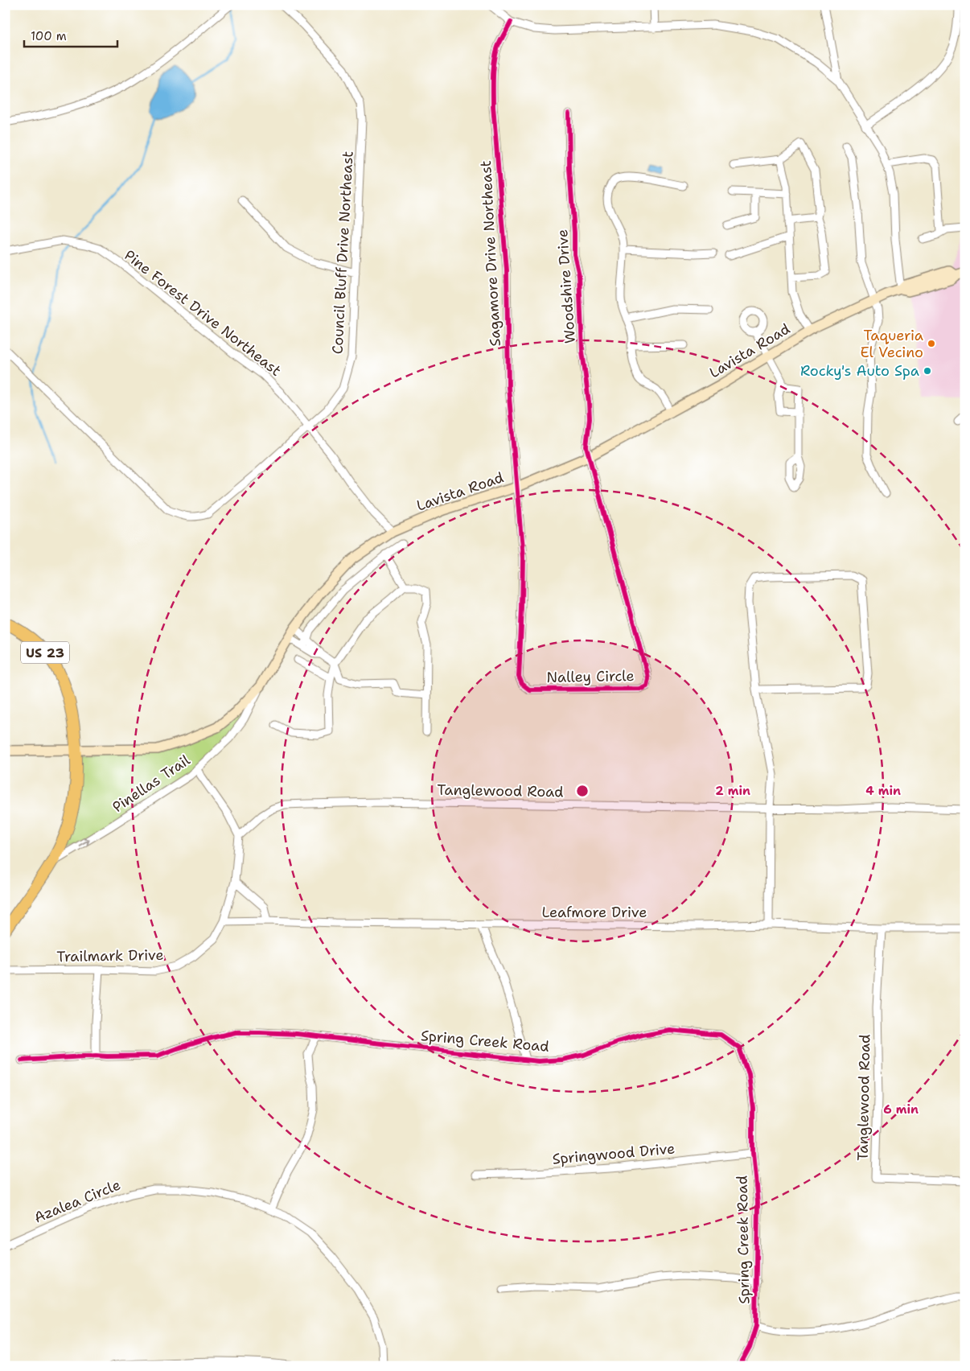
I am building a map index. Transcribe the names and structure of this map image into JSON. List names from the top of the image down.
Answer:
{
  "streets": {
    "main road": ["Lavista Road", "US 23"],
    "street": [
      "Council Bluff Drive Northeast",
      "Sagamore Drive Northeast",
      "Woodshire Drive",
      "Pine Forest Drive Northeast",
      "Nalley Circle",
      "Pinellas Trail",
      "Tanglewood Road",
      "Leafmore Drive",
      "Trailmark Drive",
      "Spring Creek Road",
      "Springwood Drive",
      "Azalea Circle"
    ]
  },
  "crossings": [
    ["Council Bluff Drive Northeast", "Pine Forest Drive Northeast"],
    ["Sagamore Drive Northeast", "Lavista Road"],
    ["Sagamore Drive Northeast", "Nalley Circle"],
    ["Woodshire Drive", "Lavista Road"],
    ["Woodshire Drive", "Nalley Circle"],
    ["Pine Forest Drive Northeast", "Lavista Road"],
    ["Lavista Road", "US 23"],
    ["Lavista Road", "Nalley Circle"],
    ["Lavista Road", "Pinellas Trail"],
    ["US 23", "Pinellas Trail"],
    ["Tanglewood Road", "Leafmore Drive"],
    ["Tanglewood Road", "Trailmark Drive"],
    ["Leafmore Drive", "Trailmark Drive"],
    ["Spring Creek Road", "Springwood Drive"]
  ],
  "one_way": ["Pinellas Trail"],
  "places": ["Taqueria El Vecino", "Rocky's Auto Spa"],
  "scale_bar": "100 m",
  "rings": ["2 min", "4 min", "6 min"]
}
